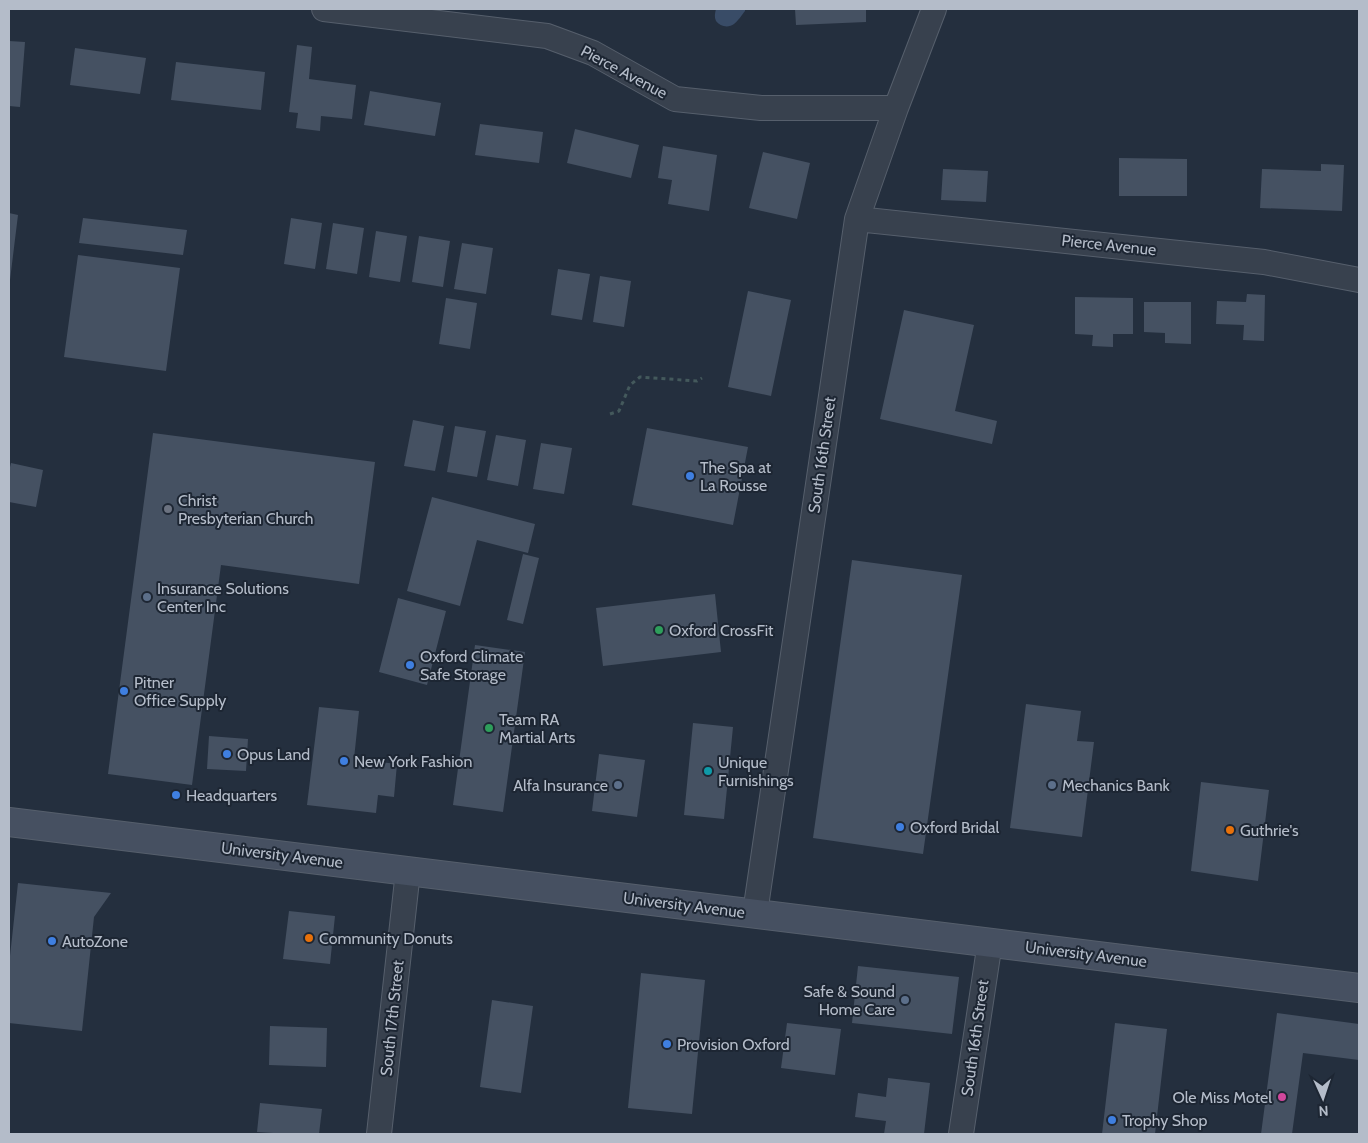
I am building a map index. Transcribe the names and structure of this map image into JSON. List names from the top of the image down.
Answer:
{
  "streets": {
    "main road": ["University Avenue"],
    "street": ["Pierce Avenue", "South 16th Street", "South 17th Street"]
  },
  "crossings": [
    ["Pierce Avenue", "South 16th Street"],
    ["South 16th Street", "University Avenue"],
    ["University Avenue", "South 17th Street"]
  ],
  "places": [
    "The Spa at La Rousse",
    "Christ Presbyterian Church",
    "Insurance Solutions Center Inc",
    "Oxford CrossFit",
    "Oxford Climate Safe Storage",
    "Pitner Office Supply",
    "Team RA Martial Arts",
    "Opus Land",
    "New York Fashion",
    "Unique Furnishings",
    "Alfa Insurance",
    "Mechanics Bank",
    "Headquarters",
    "Oxford Bridal",
    "Guthrie's",
    "Community Donuts",
    "AutoZone",
    "Safe & Sound Home Care",
    "Provision Oxford",
    "Ole Miss Motel",
    "Trophy Shop"
  ],
  "north": "bottom"
}
